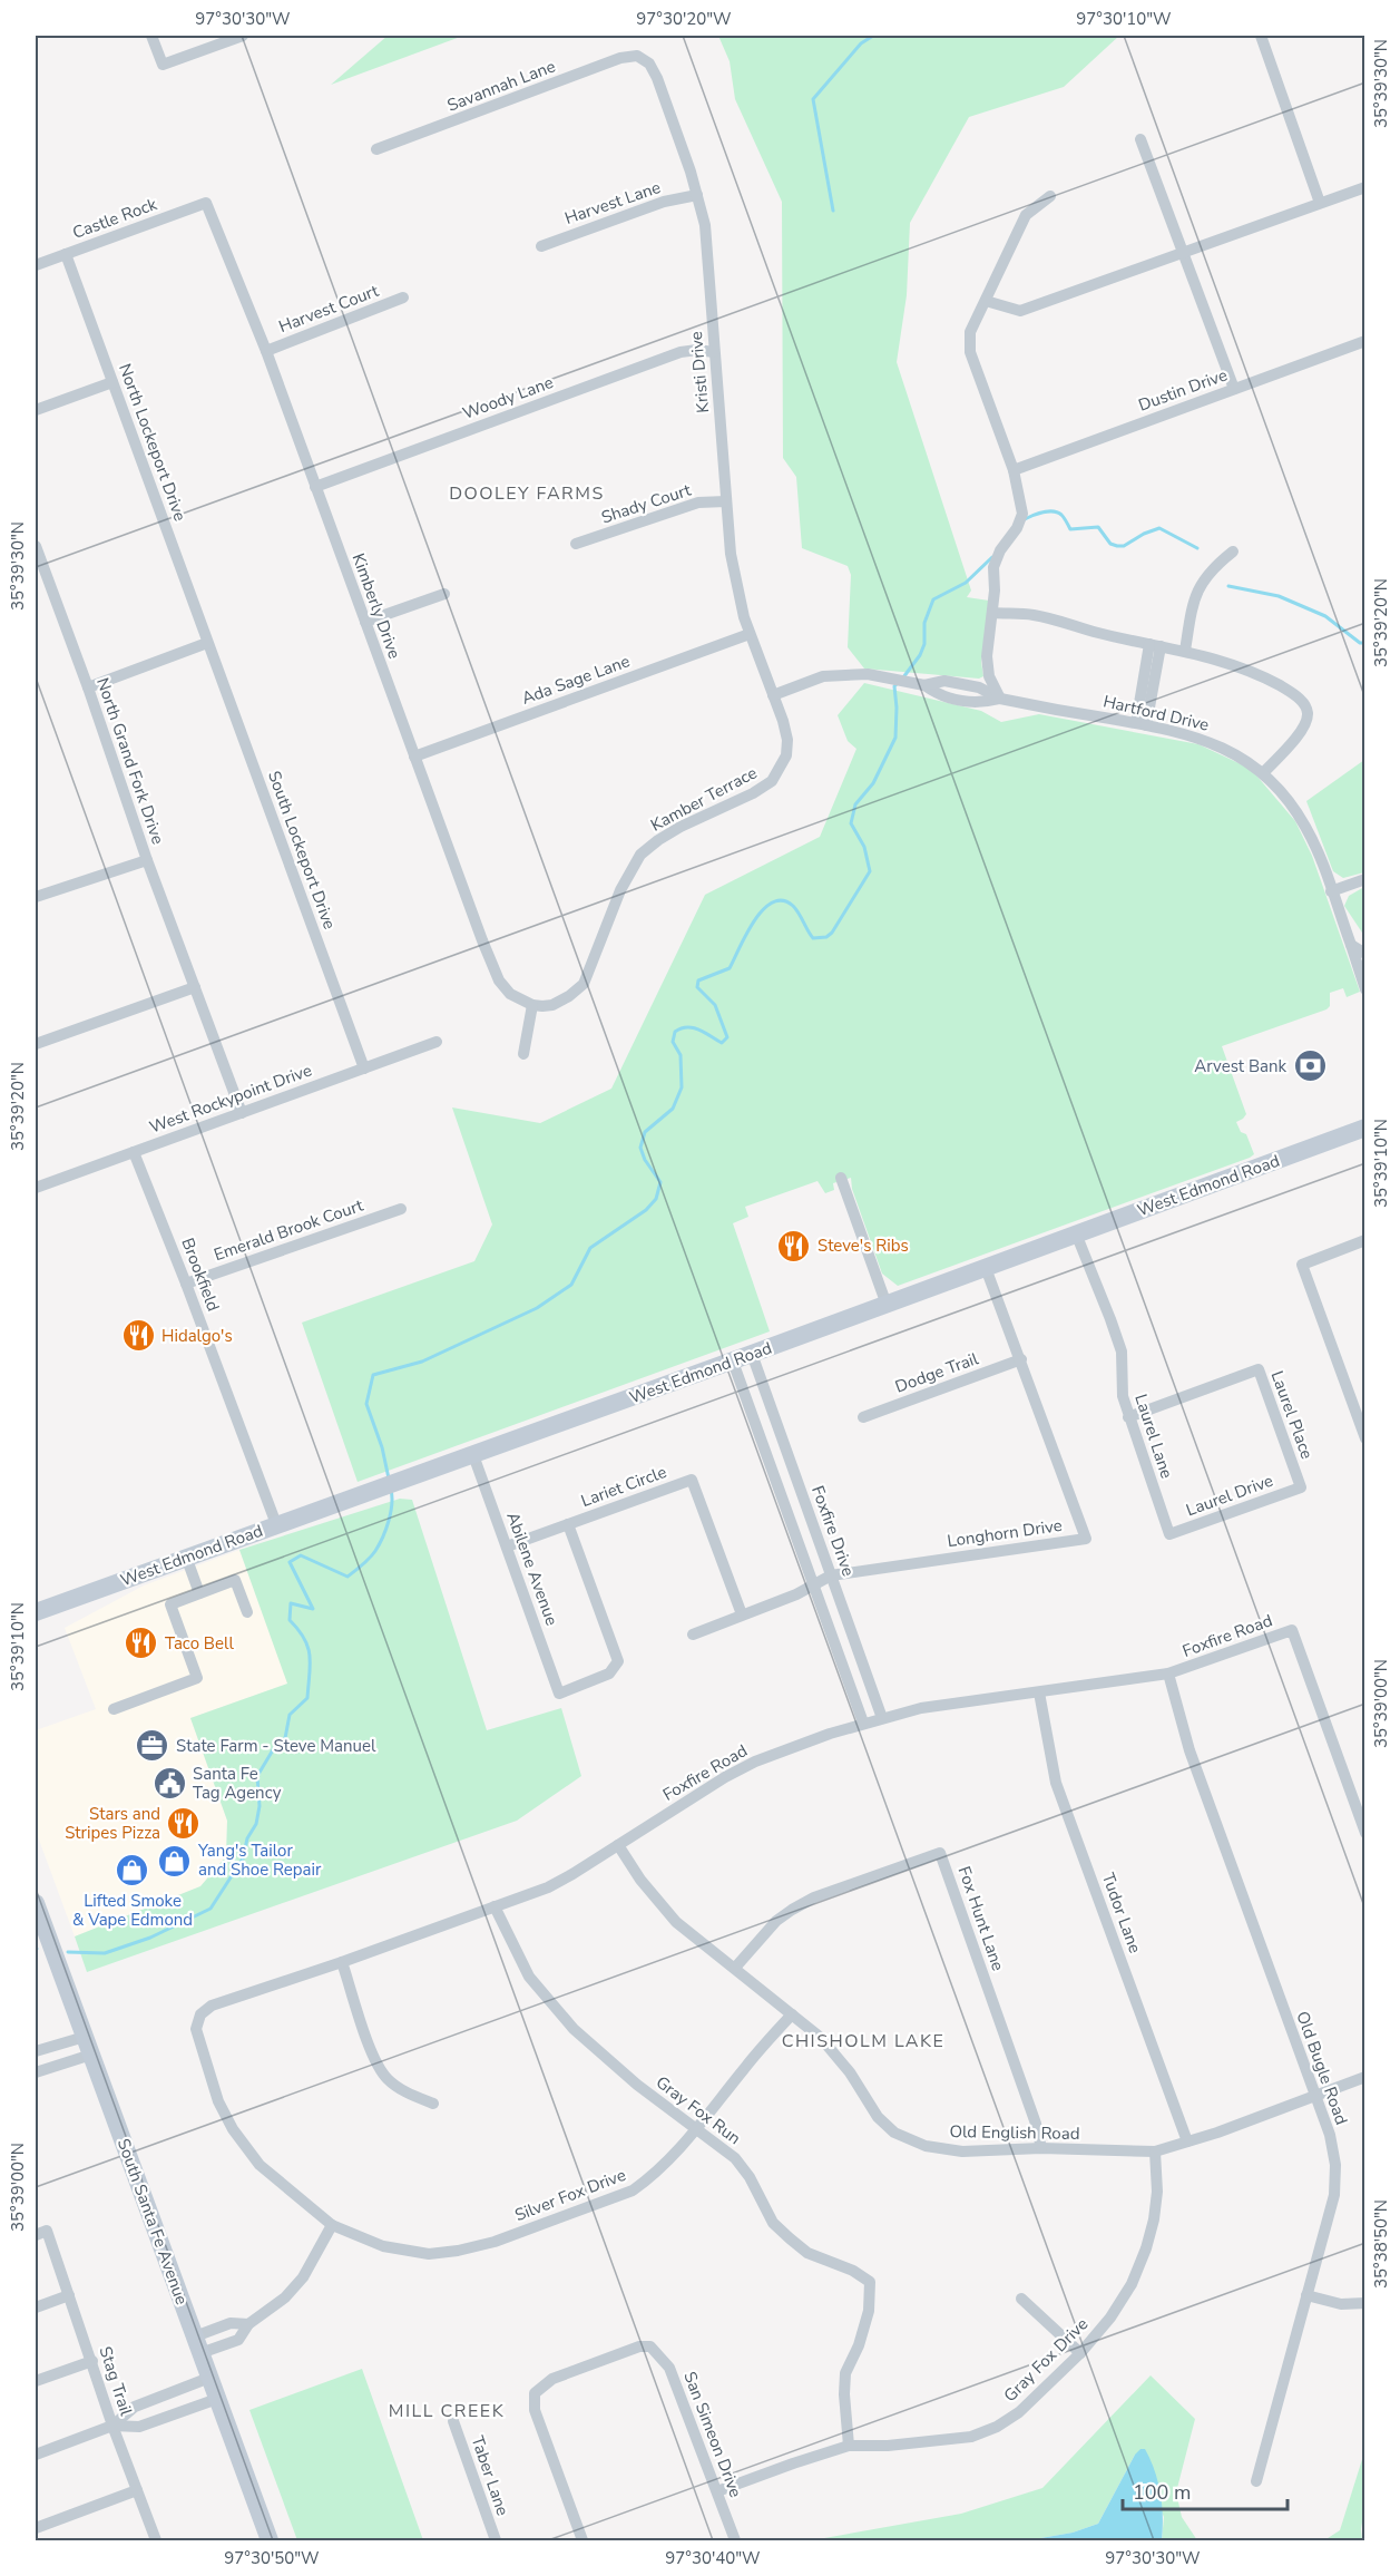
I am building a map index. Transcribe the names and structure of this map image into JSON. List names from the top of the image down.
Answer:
{
  "streets": {
    "main road": ["West Edmond Road", "South Santa Fe Avenue"],
    "street": [
      "Savannah Lane",
      "Harvest Lane",
      "Castle Rock",
      "Harvest Court",
      "Kristi Drive",
      "Dustin Drive",
      "Woody Lane",
      "North Lockeport Drive",
      "Shady Court",
      "Kimberly Drive",
      "Ada Sage Lane",
      "Hartford Drive",
      "North Grand Fork Drive",
      "Kamber Terrace",
      "South Lockeport Drive",
      "West Rockypoint Drive",
      "Emerald Brook Court",
      "Brookfield",
      "Dodge Trail",
      "Laurel Place",
      "Laurel Lane",
      "Lariet Circle",
      "Laurel Drive",
      "Foxfire Drive",
      "Longhorn Drive",
      "Abilene Avenue",
      "Foxfire Road",
      "Tudor Lane",
      "Fox Hunt Lane",
      "Old Bugle Road",
      "Gray Fox Run",
      "Old English Road",
      "Silver Fox Drive",
      "Gray Fox Drive",
      "Stag Trail",
      "San Simeon Drive",
      "Taber Lane"
    ]
  },
  "crossings": [
    ["Savannah Lane", "Kristi Drive"],
    ["Harvest Lane", "Kristi Drive"],
    ["Castle Rock", "North Lockeport Drive"],
    ["Castle Rock", "Kimberly Drive"],
    ["Harvest Court", "Kimberly Drive"],
    ["Kristi Drive", "Woody Lane"],
    ["Kristi Drive", "Shady Court"],
    ["Kristi Drive", "Ada Sage Lane"],
    ["Kristi Drive", "Hartford Drive"],
    ["Kristi Drive", "Kamber Terrace"],
    ["Woody Lane", "Kimberly Drive"],
    ["North Lockeport Drive", "South Lockeport Drive"],
    ["Kimberly Drive", "Ada Sage Lane"],
    ["Kimberly Drive", "Kamber Terrace"],
    ["Hartford Drive", "Kamber Terrace"],
    ["North Grand Fork Drive", "West Rockypoint Drive"],
    ["South Lockeport Drive", "West Rockypoint Drive"],
    ["West Rockypoint Drive", "Brookfield"],
    ["West Edmond Road", "Brookfield"],
    ["West Edmond Road", "Laurel Lane"],
    ["West Edmond Road", "Foxfire Drive"],
    ["West Edmond Road", "Longhorn Drive"],
    ["West Edmond Road", "Abilene Avenue"],
    ["Emerald Brook Court", "Brookfield"],
    ["Dodge Trail", "Longhorn Drive"],
    ["Laurel Place", "Laurel Lane"],
    ["Laurel Place", "Laurel Drive"],
    ["Laurel Lane", "Laurel Drive"],
    ["Lariet Circle", "Longhorn Drive"],
    ["Lariet Circle", "Abilene Avenue"],
    ["Foxfire Drive", "Longhorn Drive"],
    ["Foxfire Drive", "Foxfire Road"],
    ["Foxfire Road", "Tudor Lane"],
    ["Foxfire Road", "Old Bugle Road"],
    ["Foxfire Road", "Gray Fox Run"],
    ["Foxfire Road", "Old English Road"],
    ["Foxfire Road", "Silver Fox Drive"],
    ["Tudor Lane", "Old English Road"],
    ["Fox Hunt Lane", "Old English Road"],
    ["Old Bugle Road", "Old English Road"],
    ["Gray Fox Run", "Silver Fox Drive"],
    ["Gray Fox Run", "Gray Fox Drive"],
    ["Old English Road", "Silver Fox Drive"],
    ["Old English Road", "Gray Fox Drive"],
    ["Gray Fox Drive", "San Simeon Drive"]
  ],
  "districts": ["DOOLEY FARMS", "CHISHOLM LAKE", "MILL CREEK"],
  "places": {
    "bank": ["Arvest Bank"],
    "restaurant": [
      "Steve's Ribs",
      "Hidalgo's",
      "Taco Bell",
      "Stars and Stripes Pizza"
    ],
    "office": ["State Farm - Steve Manuel"],
    "public building": ["Santa Fe Tag Agency"],
    "shop": ["Yang's Tailor and Shoe Repair", "Lifted Smoke & Vape Edmond"]
  },
  "scale_bar": "100 m",
  "coordinates": [
    "97°30'30\"W",
    "97°30'20\"W",
    "97°30'10\"W",
    "35°39'30\"N",
    "35°39'20\"N",
    "35°39'10\"N",
    "35°39'00\"N",
    "35°38'50\"N",
    "97°30'50\"W",
    "97°30'40\"W"
  ]
}
